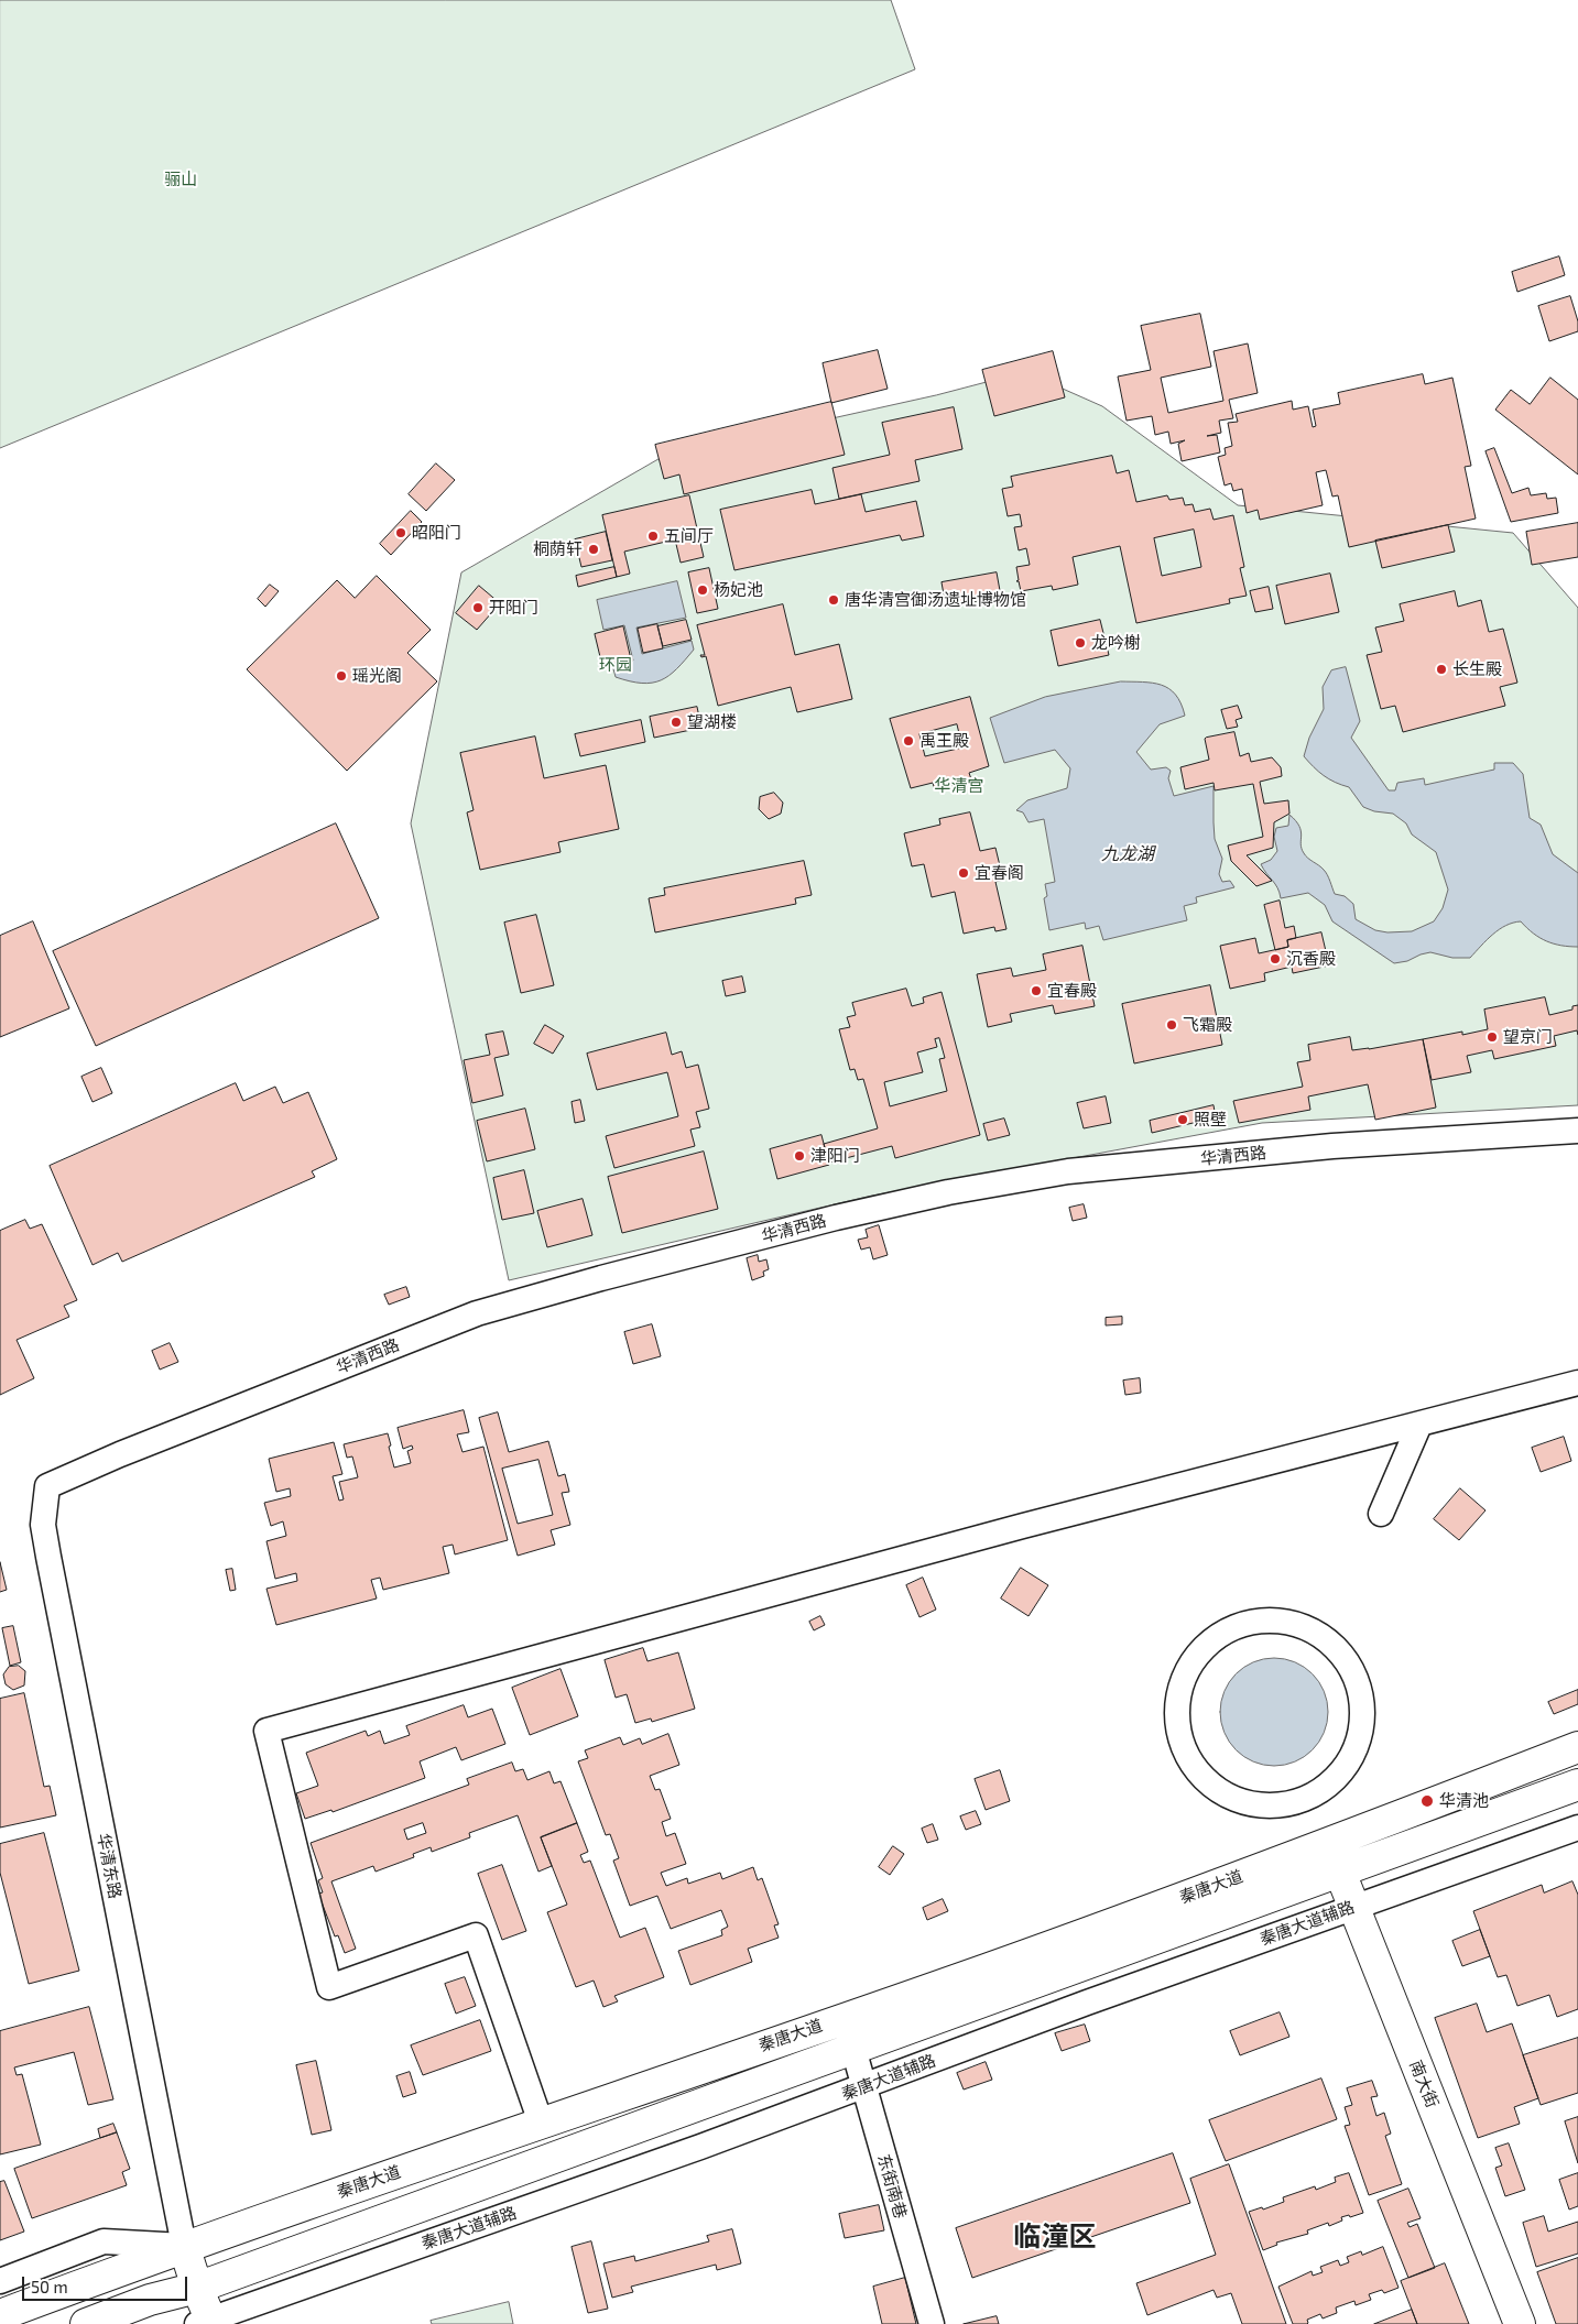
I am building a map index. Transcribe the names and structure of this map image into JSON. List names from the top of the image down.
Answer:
{
  "streets": {
    "main road": ["秦唐大道", "南大街"],
    "street": [
      "华清西路",
      "华清东路",
      "秦唐大道辅路",
      "东街南巷"
    ]
  },
  "crossings": [
    ["华清西路", "华清东路"],
    ["华清东路", "秦唐大道"],
    ["秦唐大道", "南大街"],
    ["秦唐大道", "东街南巷"],
    ["秦唐大道辅路", "南大街"],
    ["秦唐大道辅路", "东街南巷"]
  ],
  "districts": ["临潼区"],
  "water": ["九龙湖"],
  "parks": ["骊山", "环园", "华清宫"],
  "places": [
    "昭阳门",
    "五间厅",
    "桐荫轩",
    "杨妃池",
    "唐华清宫御汤遗址博物馆",
    "开阳门",
    "龙吟榭",
    "长生殿",
    "瑶光阁",
    "望湖楼",
    "禹王殿",
    "宜春阁",
    "沉香殿",
    "宜春殿",
    "飞霜殿",
    "望京门",
    "照壁",
    "津阳门",
    "华清池"
  ],
  "scale_bar": "50 m"
}
